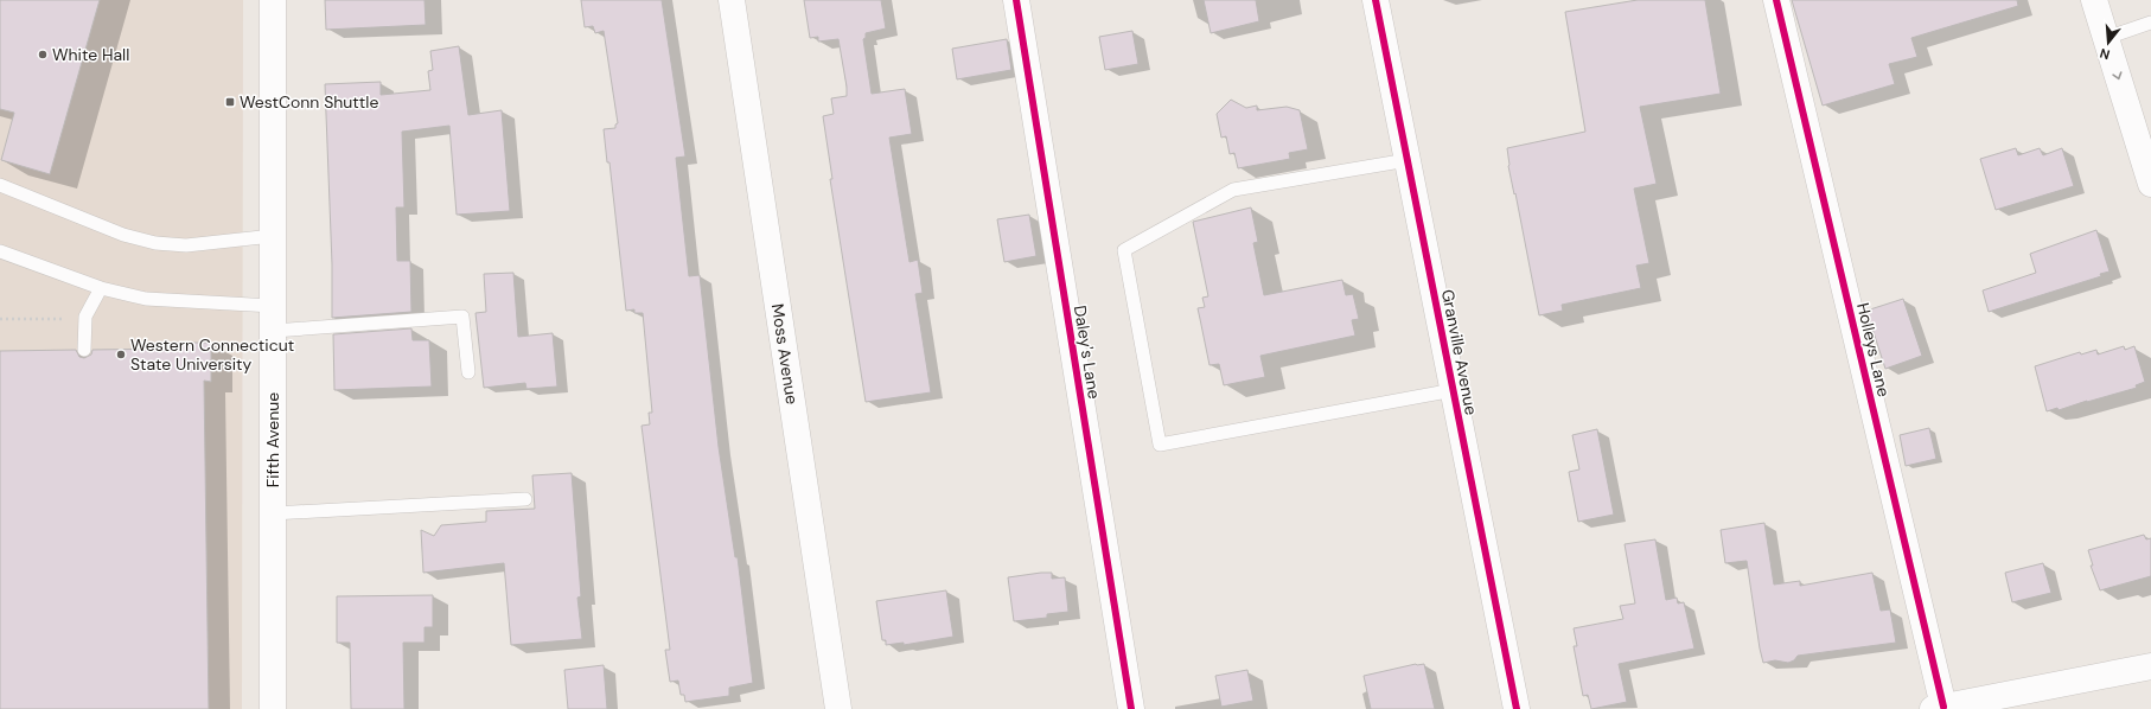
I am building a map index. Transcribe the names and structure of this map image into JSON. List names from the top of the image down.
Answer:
{
  "streets": {
    "street": [
      "Holleys Lane",
      "Daley's Lane",
      "Granville Avenue",
      "Moss Avenue",
      "Fifth Avenue"
    ]
  },
  "places": {
    "other": ["White Hall", "Western Connecticut State University"],
    "transit": ["WestConn Shuttle"]
  },
  "north": "bottom"
}
